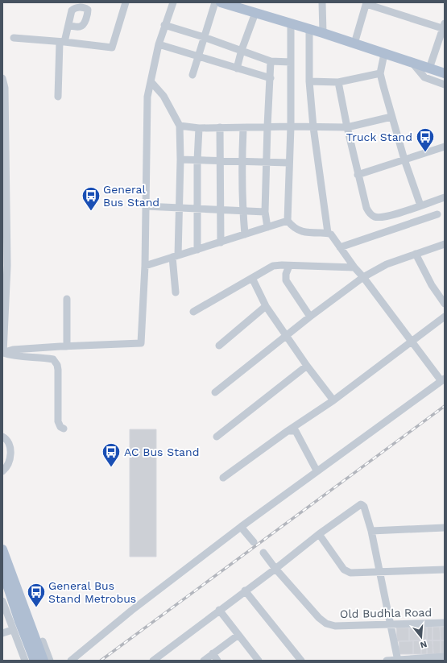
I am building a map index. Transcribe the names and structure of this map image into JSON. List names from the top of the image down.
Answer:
{
  "streets": {
    "street": ["Old Budhla Road"]
  },
  "places": {
    "bus stop": [
      "Truck Stand",
      "General Bus Stand",
      "AC Bus Stand",
      "General Bus Stand Metrobus"
    ]
  },
  "north": "bottom"
}
